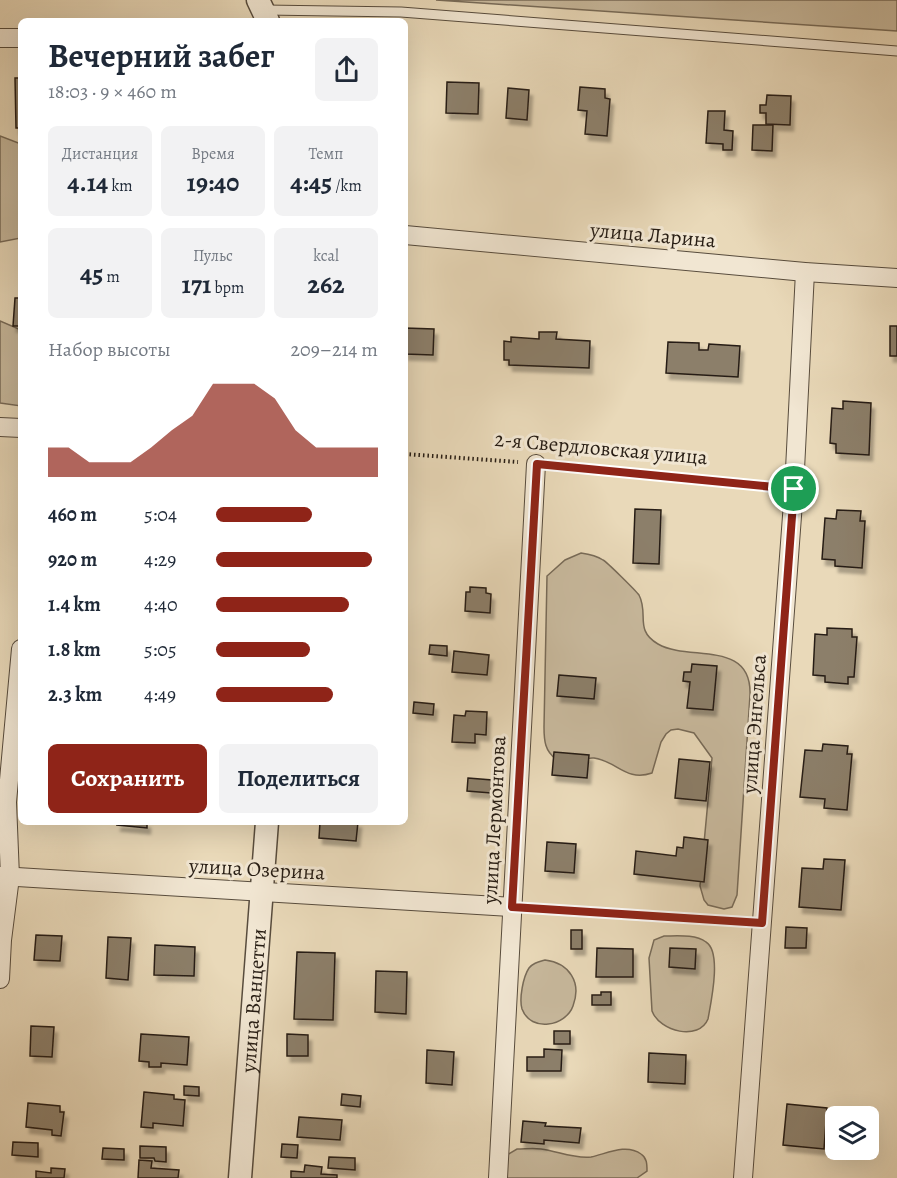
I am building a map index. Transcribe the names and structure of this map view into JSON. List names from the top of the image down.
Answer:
{
  "streets": {
    "street": [
      "улица Ларина",
      "улица Энгельса",
      "улица Лермонтова",
      "улица Озерина",
      "улица Ванцетти"
    ],
    "path": ["2-я Свердловская улица"]
  },
  "crossings": [
    ["улица Ларина", "улица Энгельса"],
    ["2-я Свердловская улица", "улица Энгельса"],
    ["2-я Свердловская улица", "улица Лермонтова"],
    ["улица Лермонтова", "улица Озерина"],
    ["улица Озерина", "улица Ванцетти"]
  ],
  "page": {
    "heading": ["Вечерний забег", "18:03 · 9 × 460 m"],
    "stats": [
      ["Дистанция", "4.14 km"],
      ["Время", "19:40"],
      ["Темп", "4:45 /km"],
      ["45 m"],
      ["Пульс", "171 bpm"],
      ["kcal", "262"]
    ],
    "chart": ["Набор высоты", "209–214 m"],
    "list": [
      {
        "name": "460 m",
        "note": "5:04"
      },
      {
        "name": "920 m",
        "note": "4:29"
      },
      {
        "name": "1.4 km",
        "note": "4:40"
      },
      {
        "name": "1.8 km",
        "note": "5:05"
      },
      {
        "name": "2.3 km",
        "note": "4:49"
      }
    ],
    "buttons": ["Сохранить", "Поделиться"]
  }
}
